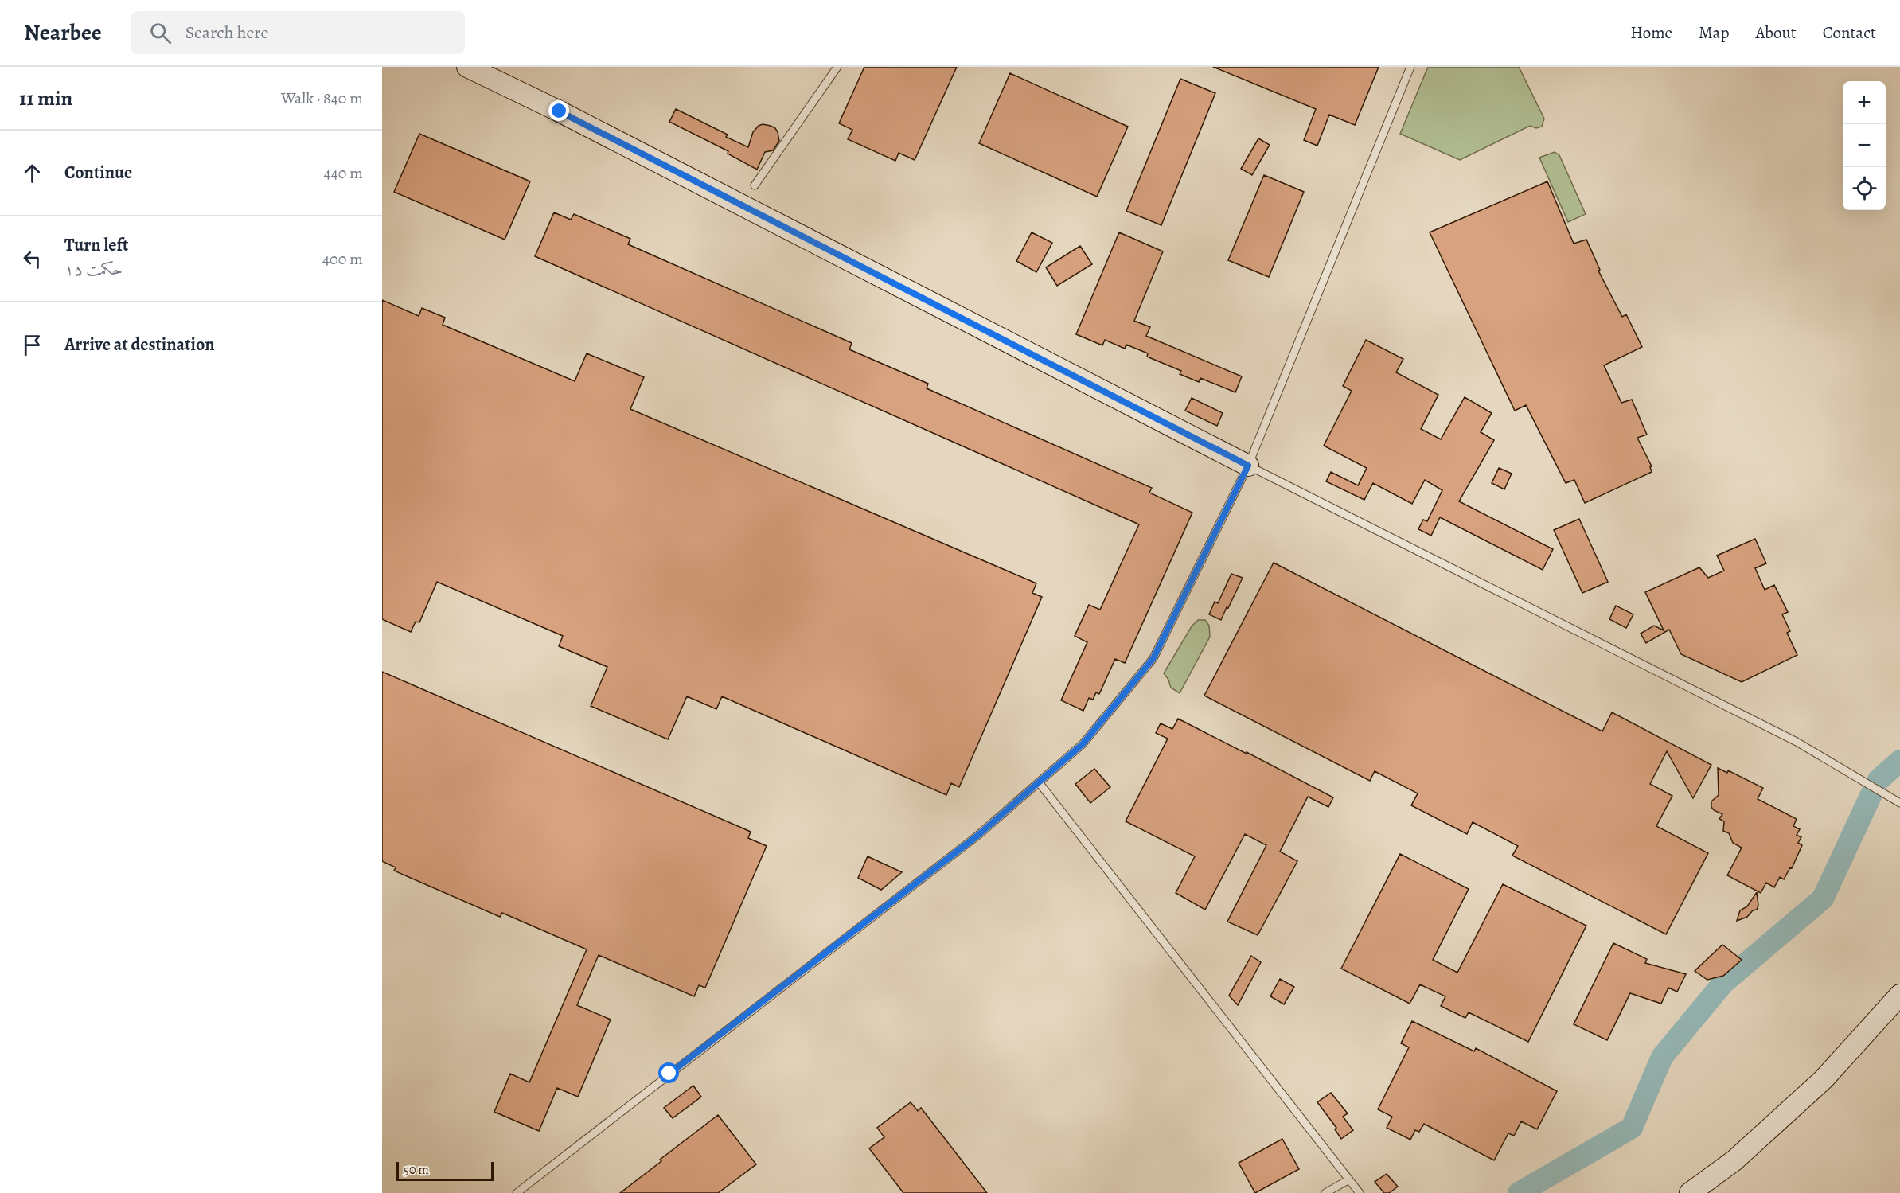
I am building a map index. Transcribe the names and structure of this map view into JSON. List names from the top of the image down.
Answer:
{
  "scale_bar": "50 m",
  "page": {
    "header": "Nearbee",
    "search": "Search here",
    "nav": [
      "Home",
      "Map",
      "About",
      "Contact"
    ],
    "heading": ["11 min", "Walk · 840 m"],
    "map_buttons": ["+", "−"],
    "list": [
      ["Continue", "440 m"],
      ["Turn left", "حکمت ۱۵", "400 m"],
      "Arrive at destination"
    ],
    "scale": "50 m"
  }
}
